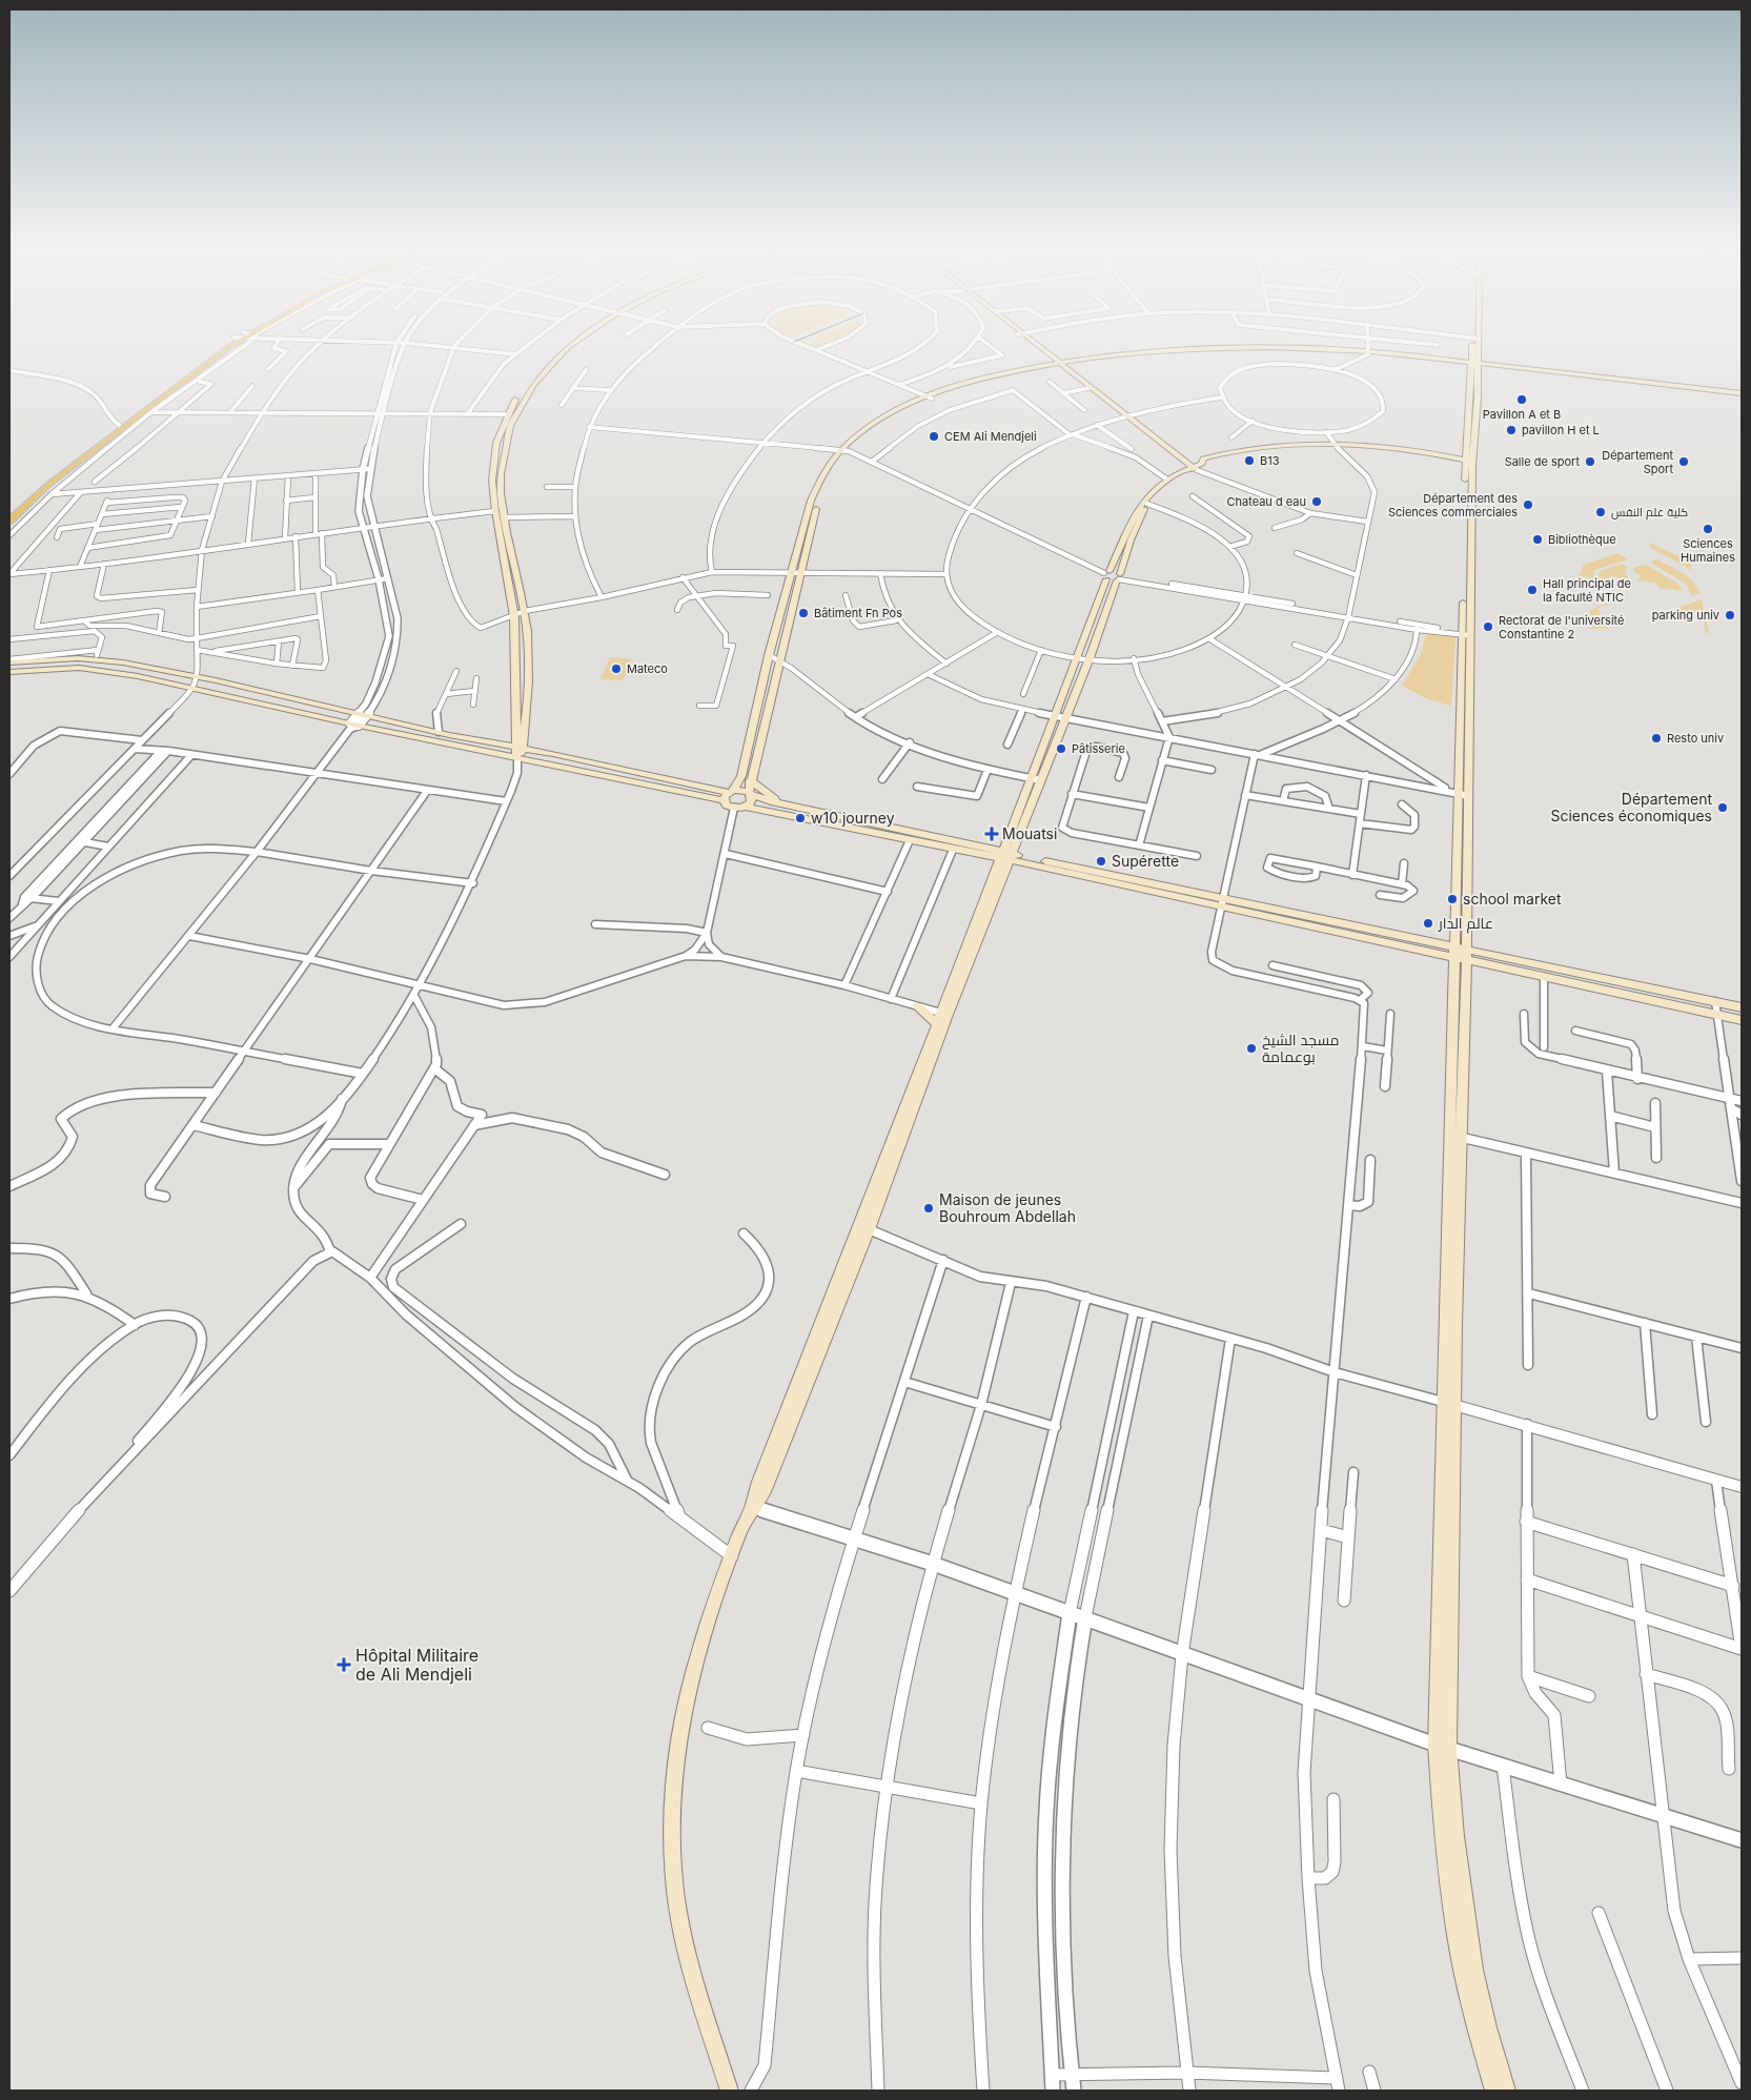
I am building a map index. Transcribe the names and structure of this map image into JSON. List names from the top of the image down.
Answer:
{
  "places": {
    "other": [
      "Pavillon A et B",
      "pavillon H et L",
      "CEM Ali Mendjeli",
      "B13",
      "Salle de sport",
      "Département Sport",
      "Chateau d eau",
      "Département des Sciences commerciales",
      "كلية علم النفس",
      "Sciences Humaines",
      "Bibliothèque",
      "Hall principal de la faculté NTIC",
      "Bâtiment Fn Pos",
      "parking univ",
      "Rectorat de l'université Constantine 2",
      "Mateco",
      "Resto univ",
      "Pâtisserie",
      "Département Sciences économiques",
      "w10 journey",
      "Supérette",
      "school market",
      "عالم الدار",
      "مسجد الشيخ بوعمامة",
      "Maison de jeunes Bouhroum Abdellah"
    ],
    "health": ["Mouatsi", "Hôpital Militaire de Ali Mendjeli"]
  }
}
